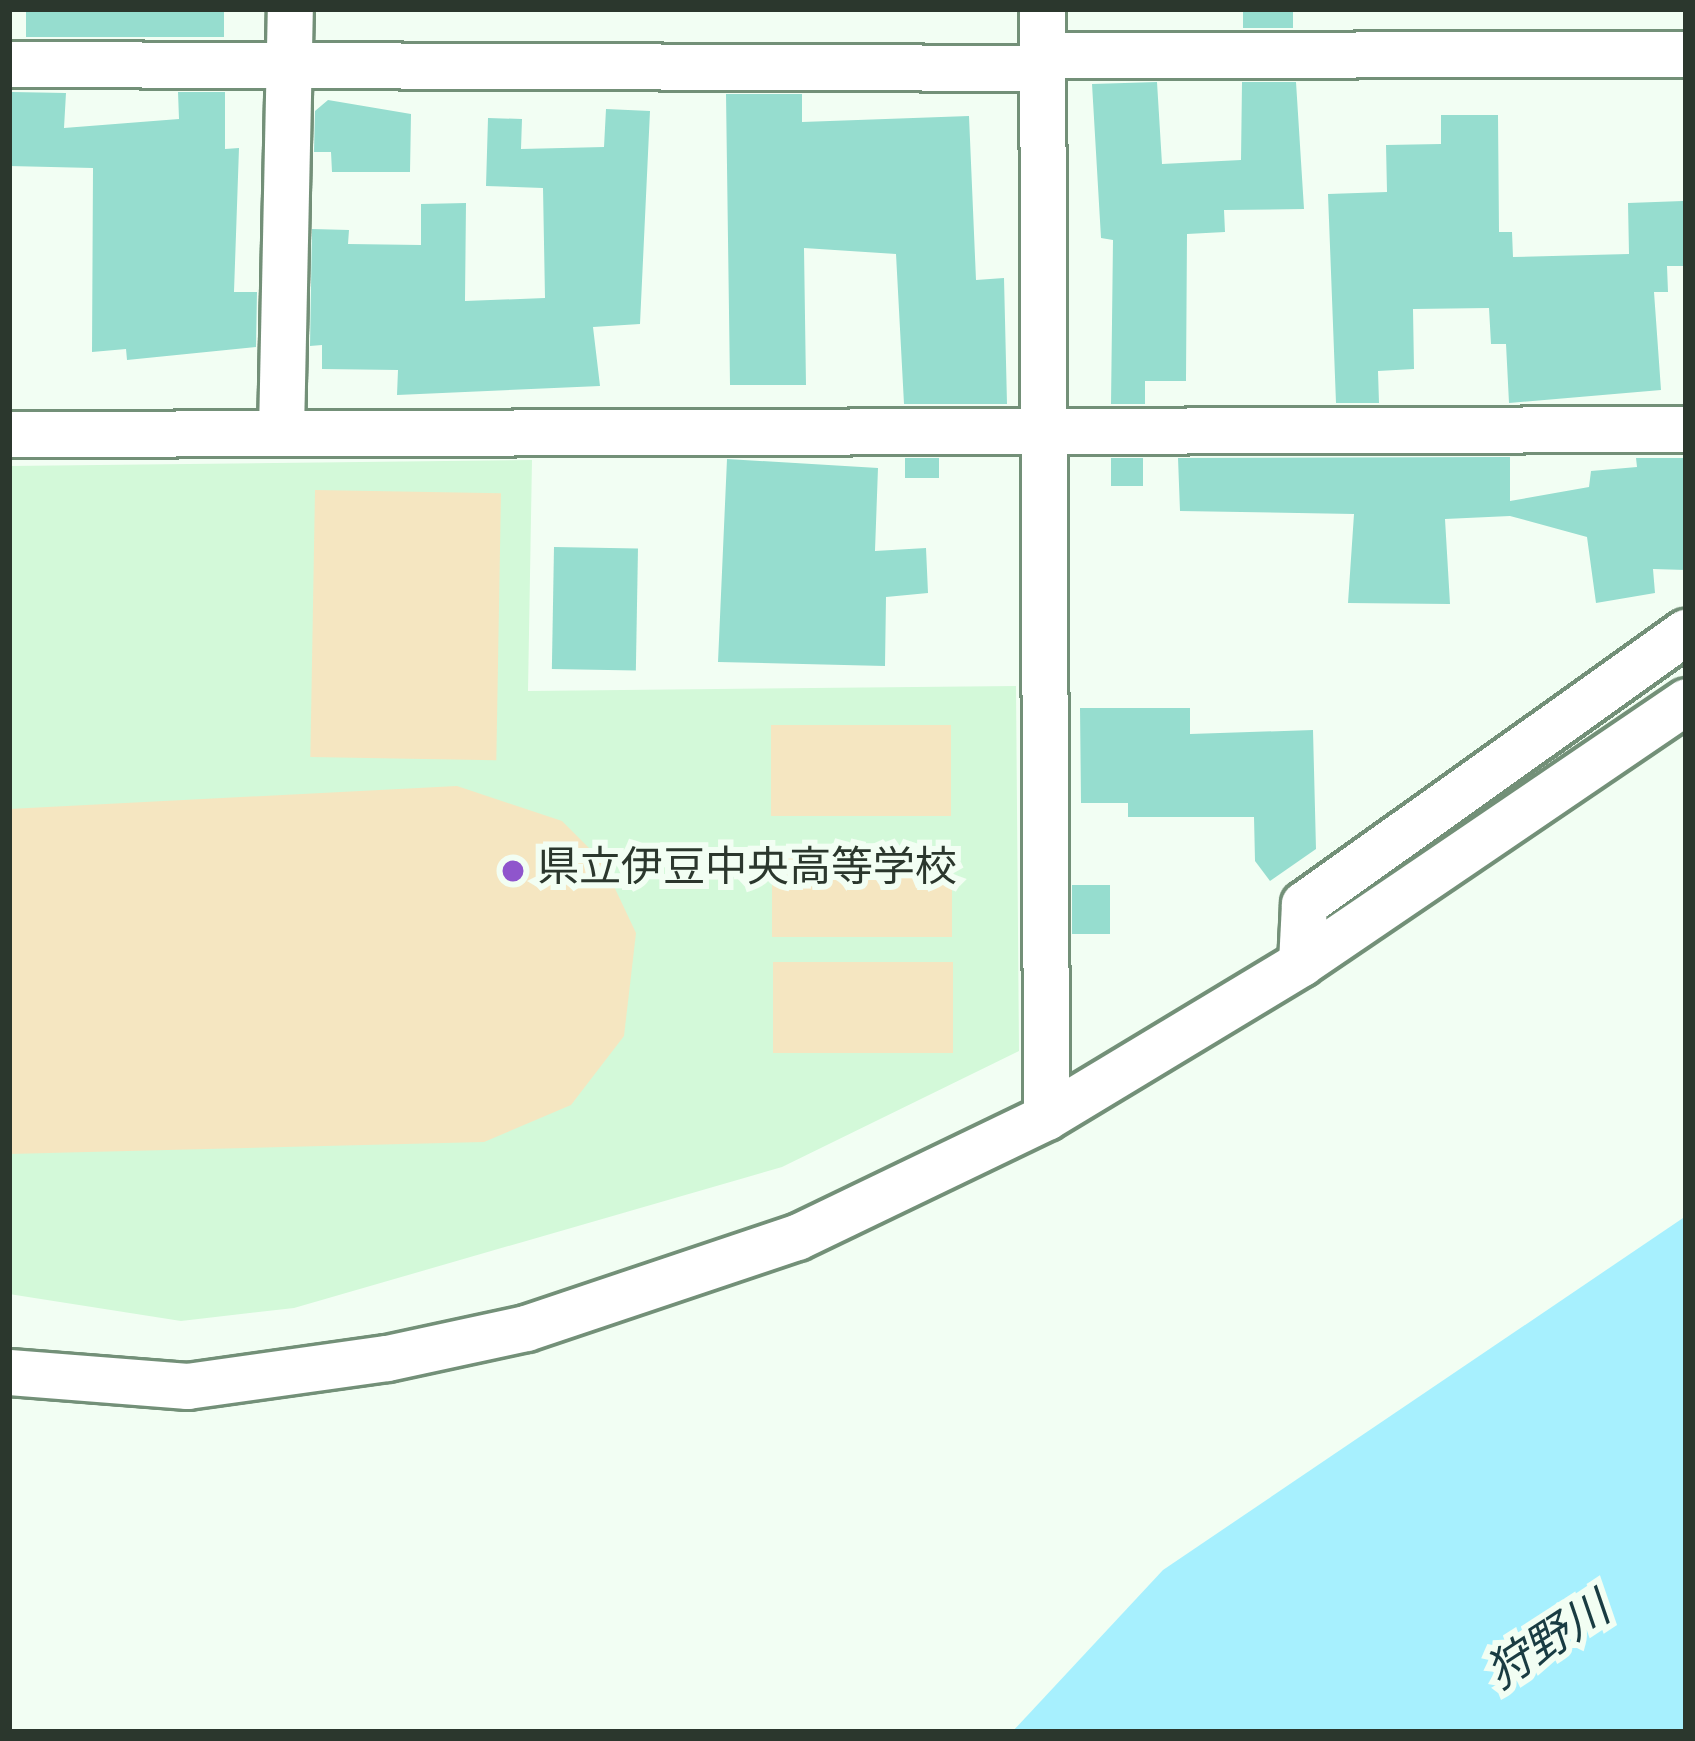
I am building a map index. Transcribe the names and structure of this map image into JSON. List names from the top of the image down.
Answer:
{
  "water": ["狩野川"],
  "places": ["県立伊豆中央高等学校"]
}
